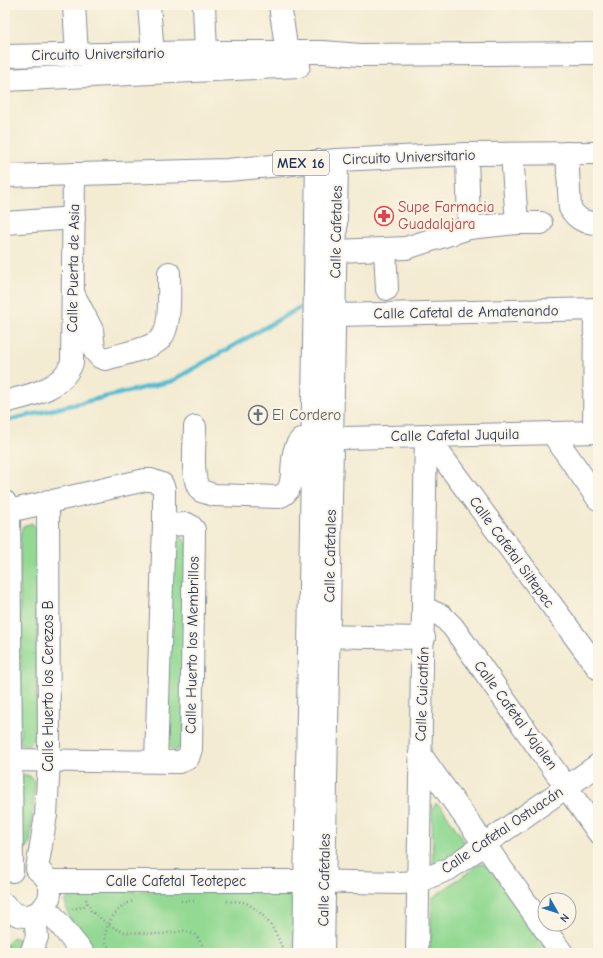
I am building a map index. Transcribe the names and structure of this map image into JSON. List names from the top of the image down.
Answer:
{
  "streets": {
    "main road": [
      "Circuito Universitario",
      "MEX 16",
      "Calle Cafetales",
      "Calle Puerta de Asia",
      "Calle Cafetal de Amatenando",
      "Calle Cafetal Juquila",
      "Calle Cafetal Siltepec",
      "Calle Huerto los Membrillos",
      "Calle Huerto los Cerezos B",
      "Calle Cuicatlán",
      "Calle Cafetal Yajalen",
      "Calle Cafetal Ostuacán",
      "Calle Cafetal Teotepec"
    ]
  },
  "crossings": [
    ["Circuito Universitario", "Calle Cafetales"],
    ["Circuito Universitario", "Calle Puerta de Asia"],
    ["Calle Cafetales", "Calle Cafetal de Amatenando"],
    ["Calle Cafetales", "Calle Cafetal Juquila"],
    ["Calle Cafetales", "Calle Cafetal Ostuacán"],
    ["Calle Cafetales", "Calle Cafetal Teotepec"],
    ["Calle Cafetal Juquila", "Calle Cafetal Siltepec"],
    ["Calle Cafetal Juquila", "Calle Cuicatlán"],
    ["Calle Cafetal Siltepec", "Calle Cuicatlán"],
    ["Calle Huerto los Membrillos", "Calle Huerto los Cerezos B"],
    ["Calle Huerto los Cerezos B", "Calle Cafetal Teotepec"],
    ["Calle Cuicatlán", "Calle Cafetal Yajalen"],
    ["Calle Cuicatlán", "Calle Cafetal Ostuacán"],
    ["Calle Cafetal Yajalen", "Calle Cafetal Ostuacán"],
    ["Calle Cafetal Ostuacán", "Calle Cafetal Teotepec"]
  ],
  "places": {
    "pharmacy": ["Supe Farmacia Guadalajara"],
    "church": ["El Cordero"]
  },
  "north": "bottom right"
}
